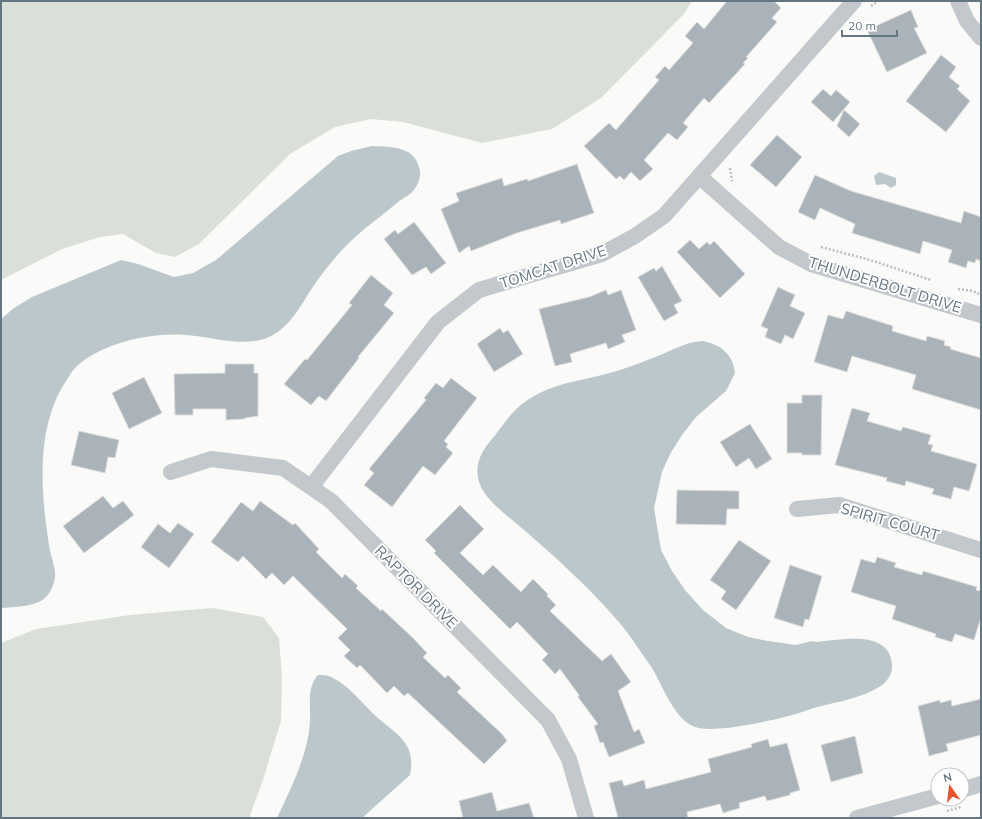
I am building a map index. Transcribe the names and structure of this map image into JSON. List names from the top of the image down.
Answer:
{
  "streets": {
    "street": [
      "TOMCAT DRIVE",
      "THUNDERBOLT DRIVE",
      "SPIRIT COURT",
      "RAPTOR DRIVE"
    ]
  },
  "crossings": [
    ["TOMCAT DRIVE", "THUNDERBOLT DRIVE"],
    ["TOMCAT DRIVE", "RAPTOR DRIVE"]
  ],
  "scale_bar": "20 m",
  "north": "top"
}
